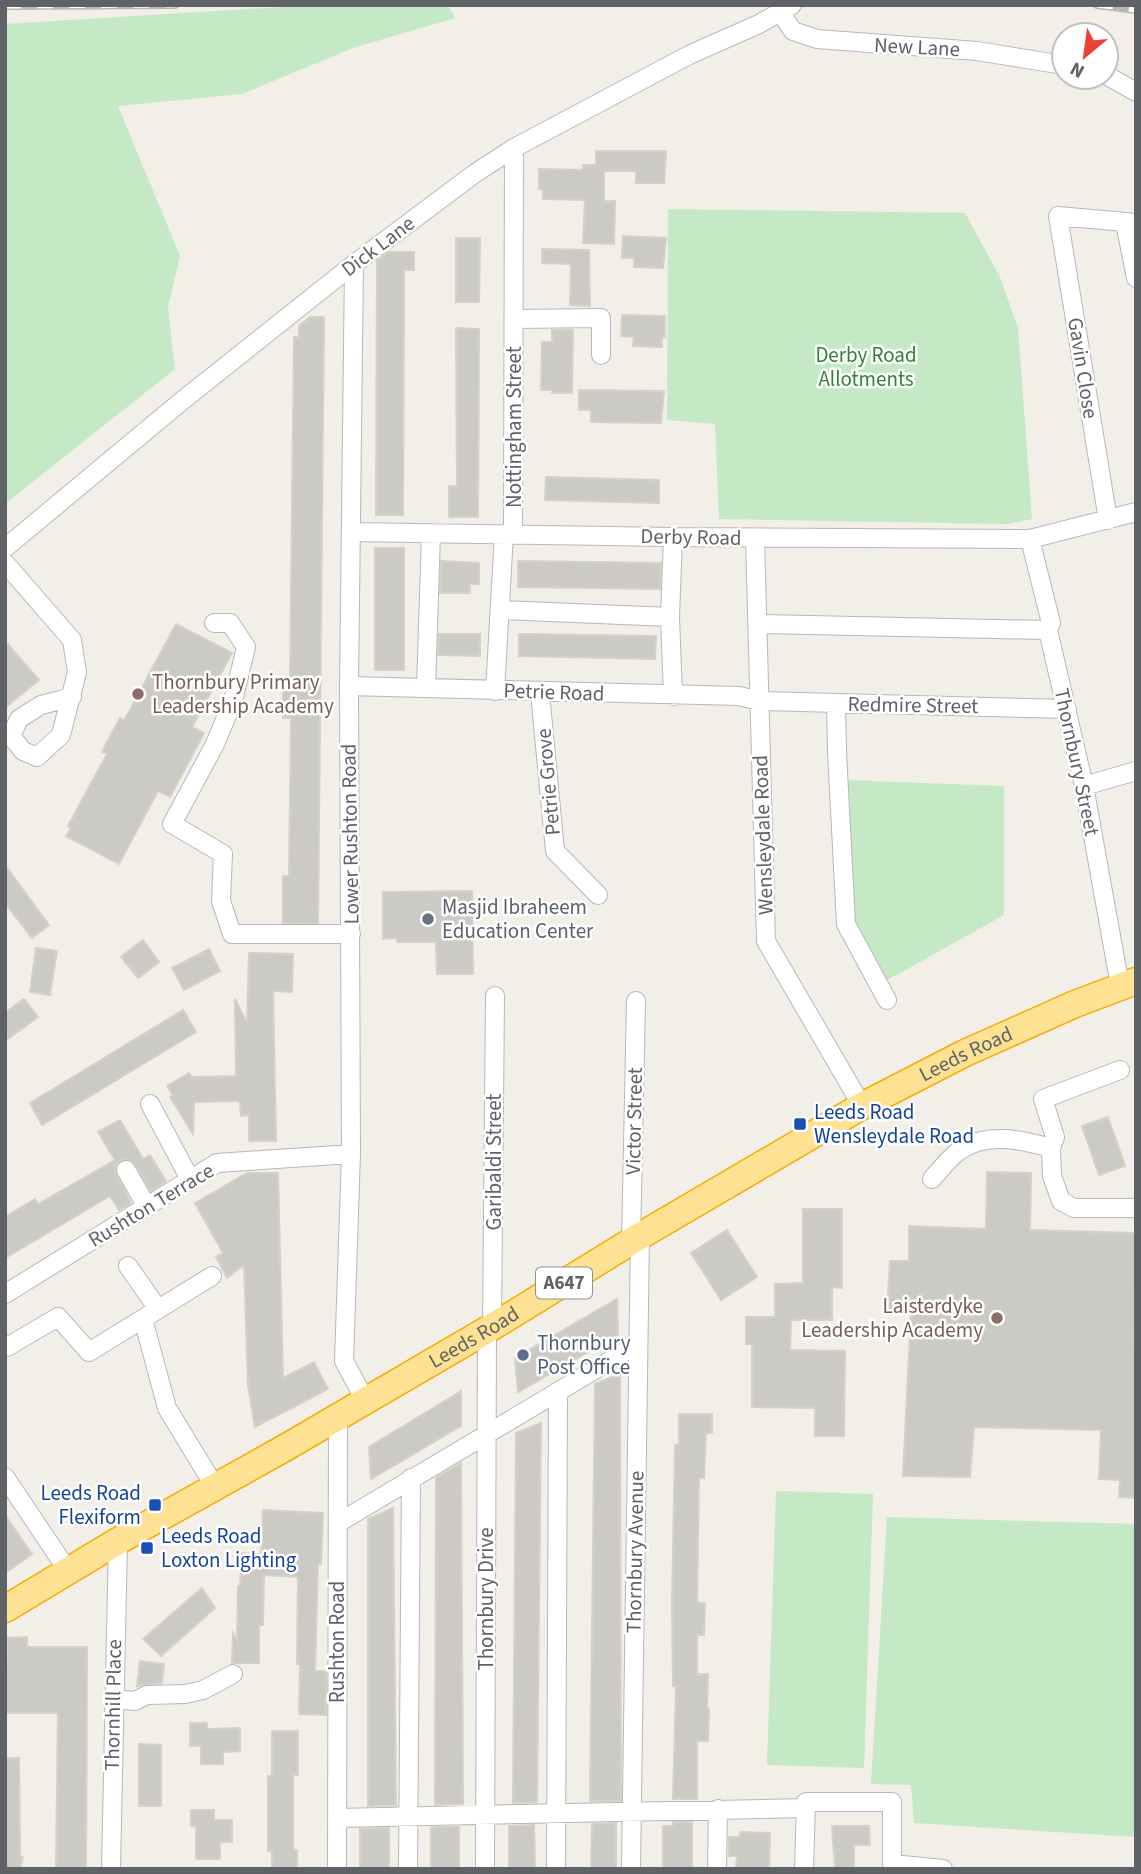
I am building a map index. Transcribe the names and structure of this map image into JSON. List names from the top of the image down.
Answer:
{
  "streets": {
    "highway": ["Leeds Road", "A647"],
    "street": [
      "New Lane",
      "Dick Lane",
      "Gavin Close",
      "Nottingham Street",
      "Derby Road",
      "Petrie Road",
      "Redmire Street",
      "Thornbury Street",
      "Petrie Grove",
      "Lower Rushton Road",
      "Wensleydale Road",
      "Victor Street",
      "Garibaldi Street",
      "Rushton Terrace",
      "Thornbury Avenue",
      "Thornbury Drive",
      "Rushton Road",
      "Thornhill Place"
    ]
  },
  "crossings": [
    ["New Lane", "Dick Lane"],
    ["Dick Lane", "Nottingham Street"],
    ["Dick Lane", "Lower Rushton Road"],
    ["Gavin Close", "Derby Road"],
    ["Nottingham Street", "Derby Road"],
    ["Derby Road", "Thornbury Street"],
    ["Derby Road", "Lower Rushton Road"],
    ["Derby Road", "Wensleydale Road"],
    ["Petrie Road", "Redmire Street"],
    ["Petrie Road", "Petrie Grove"],
    ["Petrie Road", "Lower Rushton Road"],
    ["Petrie Road", "Wensleydale Road"],
    ["Redmire Street", "Thornbury Street"],
    ["Redmire Street", "Wensleydale Road"],
    ["Thornbury Street", "Leeds Road"],
    ["Lower Rushton Road", "Leeds Road"],
    ["Lower Rushton Road", "Rushton Terrace"],
    ["Wensleydale Road", "Leeds Road"],
    ["Leeds Road", "Victor Street"],
    ["Leeds Road", "Garibaldi Street"],
    ["Leeds Road", "Thornbury Avenue"],
    ["Leeds Road", "Thornbury Drive"],
    ["Leeds Road", "Rushton Road"],
    ["Leeds Road", "Thornhill Place"],
    ["Victor Street", "Thornbury Avenue"],
    ["Garibaldi Street", "Thornbury Drive"]
  ],
  "parks": ["Derby Road Allotments"],
  "places": {
    "other": [
      "Thornbury Primary Leadership Academy",
      "Masjid Ibraheem Education Center",
      "Laisterdyke Leadership Academy",
      "Thornbury Post Office"
    ],
    "transit": ["Leeds Road Wensleydale Road", "Leeds Road Flexiform", "Leeds Road Loxton Lighting"]
  },
  "north": "bottom left"
}
